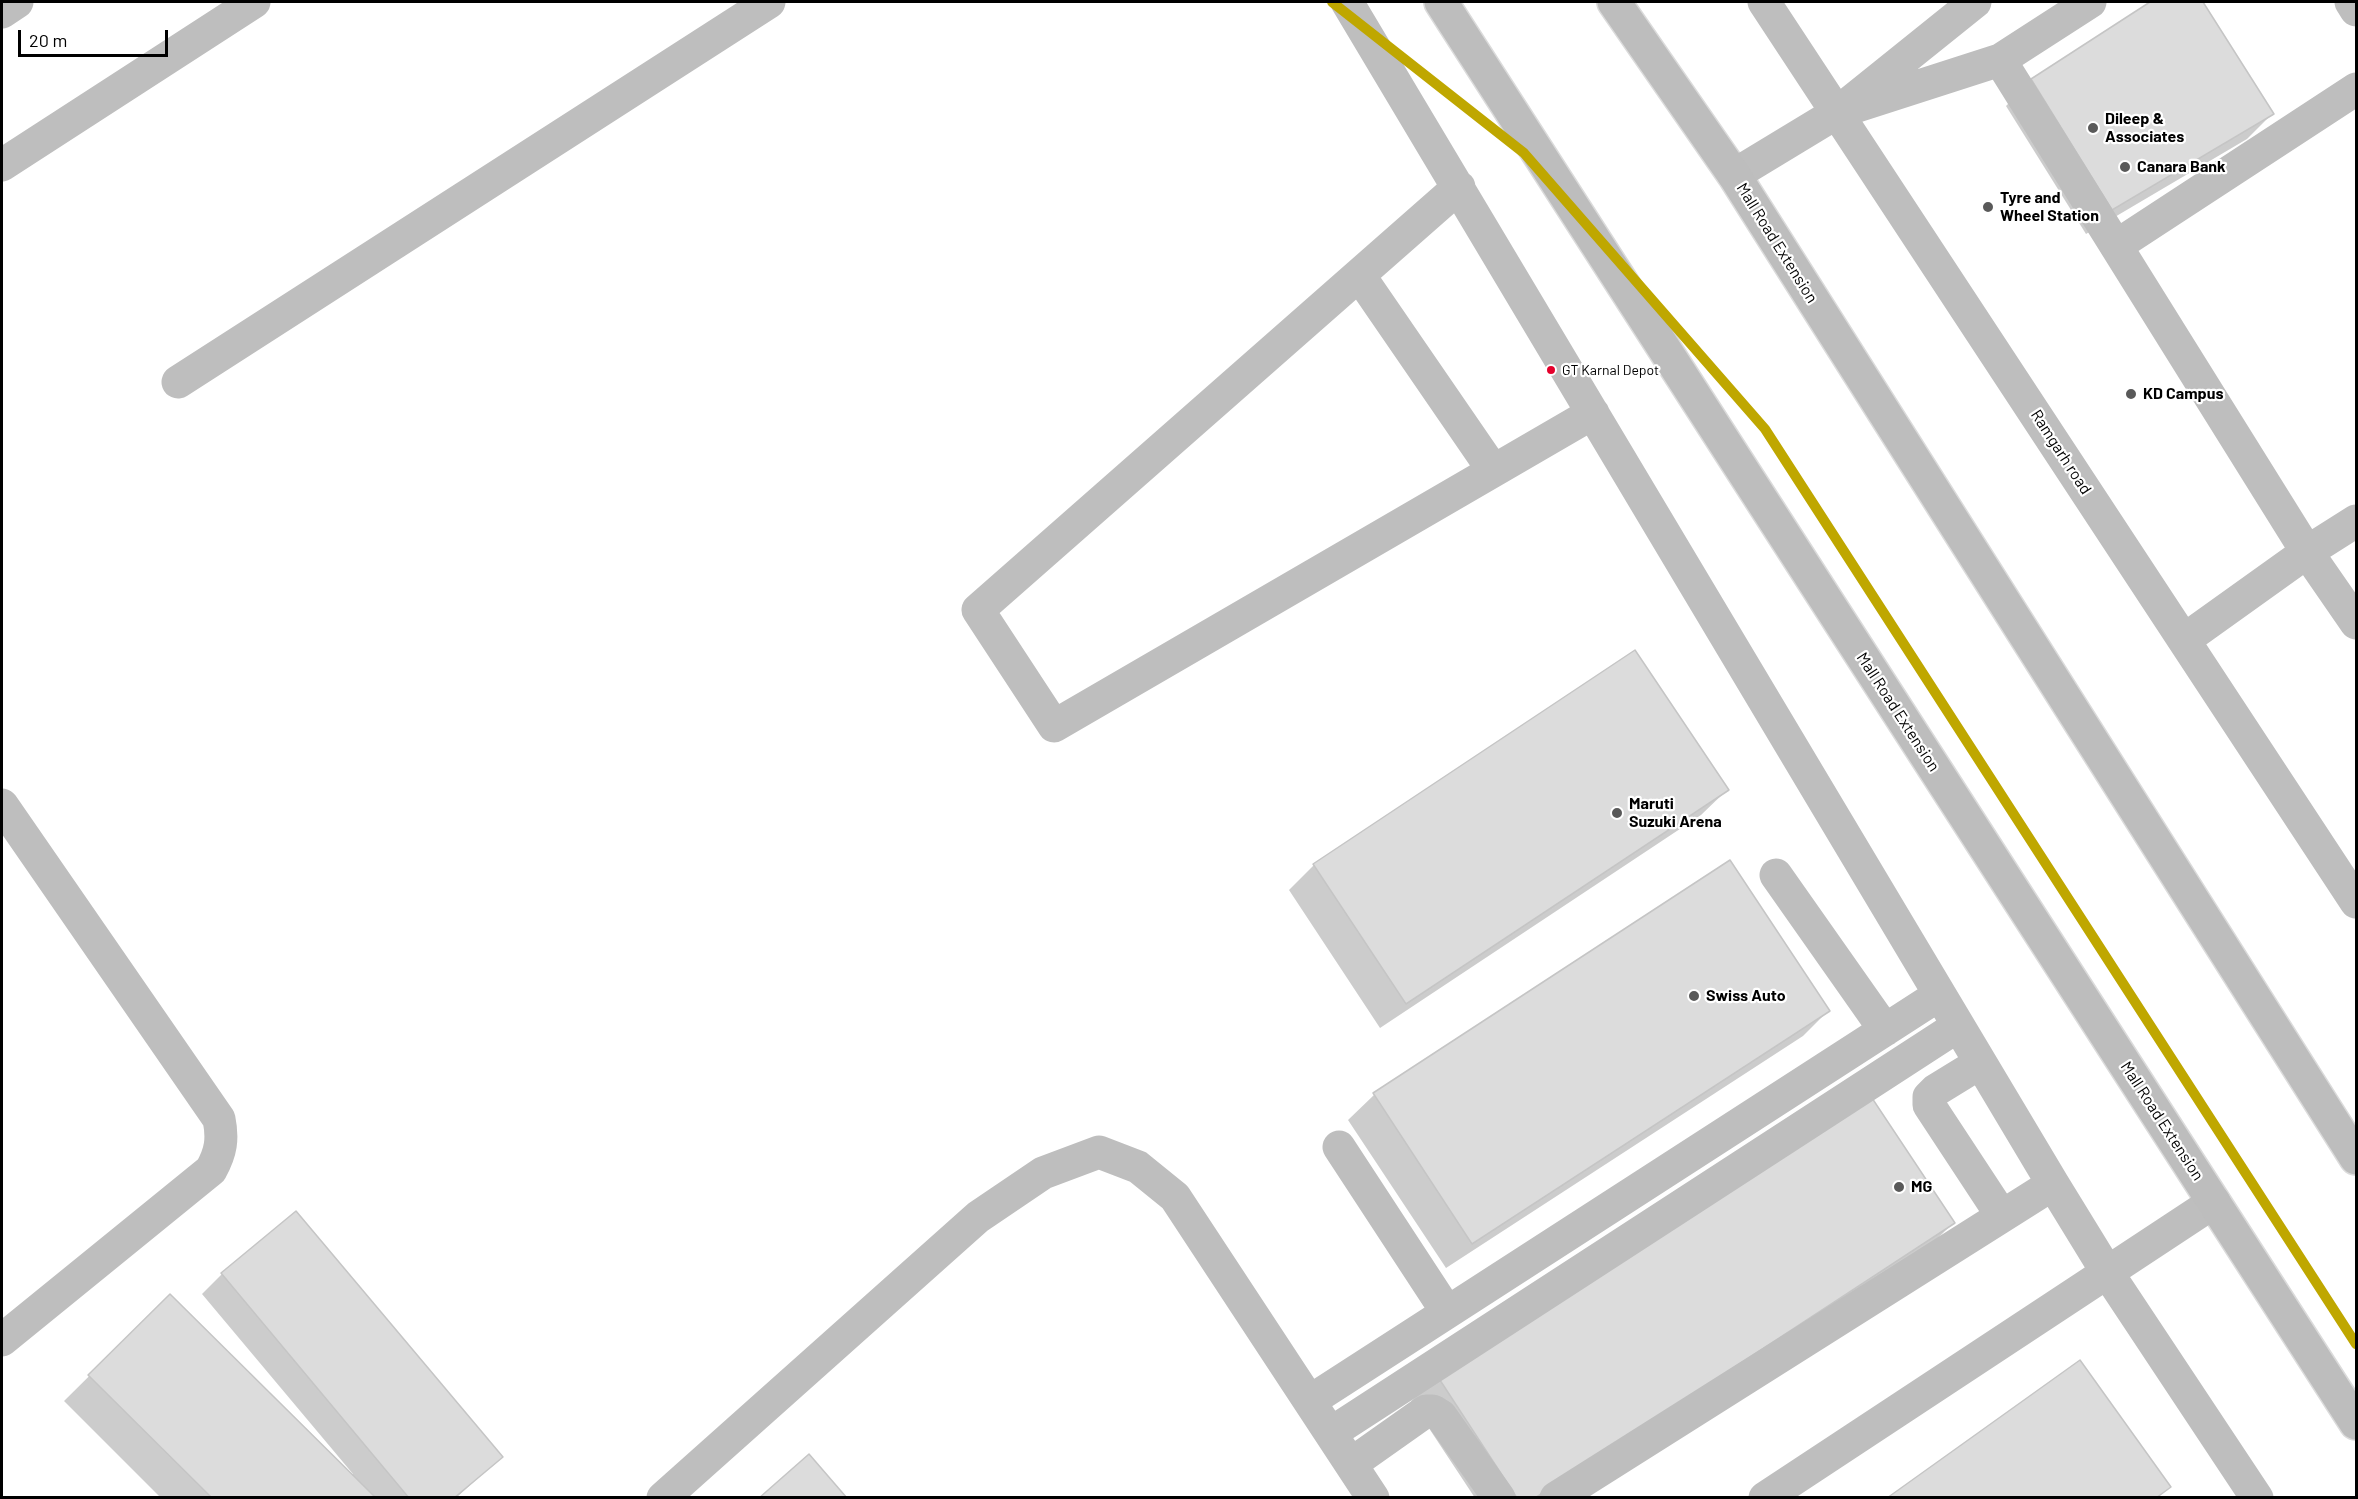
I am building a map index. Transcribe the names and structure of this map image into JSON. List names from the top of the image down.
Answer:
{
  "streets": {
    "main road": ["Mall Road Extension"],
    "street": ["Ramgarh road"]
  },
  "places": [
    "Dileep & Associates",
    "Canara Bank",
    "Tyre and Wheel Station",
    "GT Karnal Depot",
    "KD Campus",
    "Maruti Suzuki Arena",
    "Swiss Auto",
    "MG"
  ],
  "scale_bar": "20 m"
}
